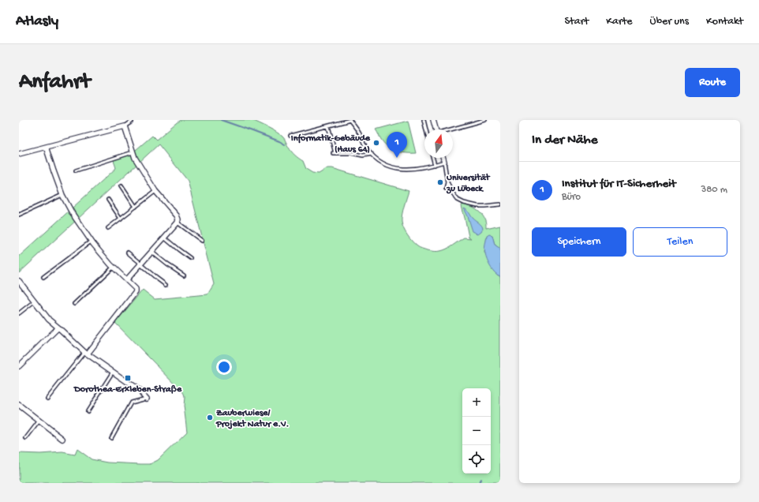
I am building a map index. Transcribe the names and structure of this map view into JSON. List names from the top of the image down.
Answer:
{
  "places": {
    "other": ["Informatik-Gebäude (Haus 64)", "Universität zu Lübeck", "Zauberwiese/ Projekt Natur e.V."],
    "transit": ["Dorothea-Erxleben-Straße"]
  },
  "north": "top",
  "page": {
    "header": "Atlasly",
    "nav": [
      "Start",
      "Karte",
      "Über uns",
      "Kontakt"
    ],
    "buttons": [
      "Route",
      ["Speichern", "Teilen"]
    ],
    "title": "Anfahrt",
    "heading": "In der Nähe",
    "pins": "1",
    "list": [
      {
        "mark": "1",
        "name": "Institut für IT-Sicherheit",
        "note": "Büro",
        "value": "380 m"
      }
    ],
    "map_buttons": ["+", "−"]
  }
}
